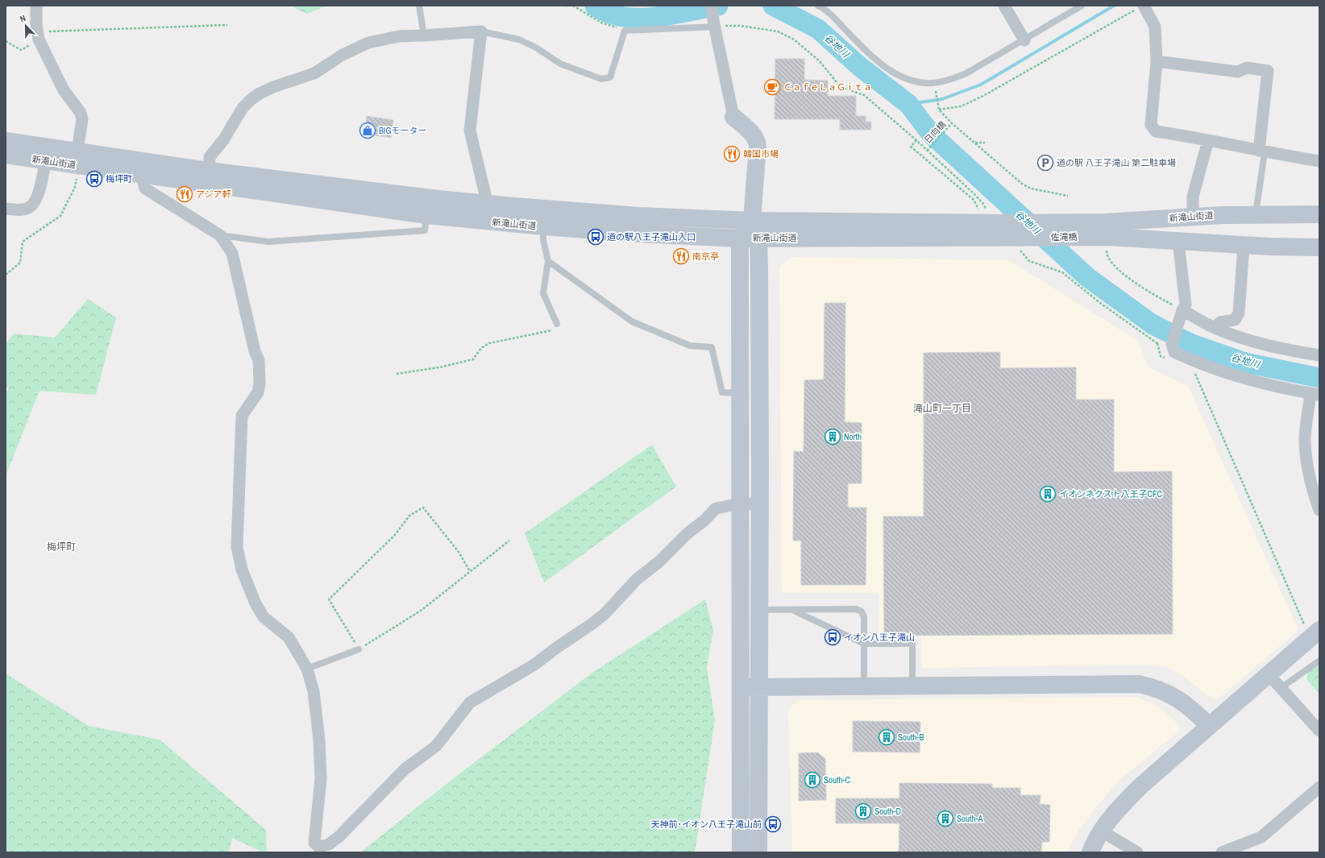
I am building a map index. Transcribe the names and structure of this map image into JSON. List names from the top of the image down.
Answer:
{
  "streets": {
    "main road": ["新滝山街道", "佐滝橋"],
    "path": ["日向橋"]
  },
  "crossings": [
    ["新滝山街道", "佐滝橋"]
  ],
  "districts": ["滝山町一丁目", "梅坪町"],
  "water": ["谷地川"],
  "places": {
    "cafe": ["ＣａｆｅＬａＧｉｔａ"],
    "shop": ["BIGモーター"],
    "restaurant": ["韓国市場", "アジア軒", "南京亭"],
    "parking": ["道の駅 八王子滝山 第二駐車場"],
    "bus stop": [
      "梅坪町",
      "道の駅八王子滝山入口",
      "イオン八王子滝山",
      "天神前･イオン八王子滝山前"
    ],
    "building": [
      "North",
      "イオンネクスト八王子CFC",
      "South-B",
      "South-C",
      "South-D",
      "South-A"
    ]
  },
  "north": "top left"
}
